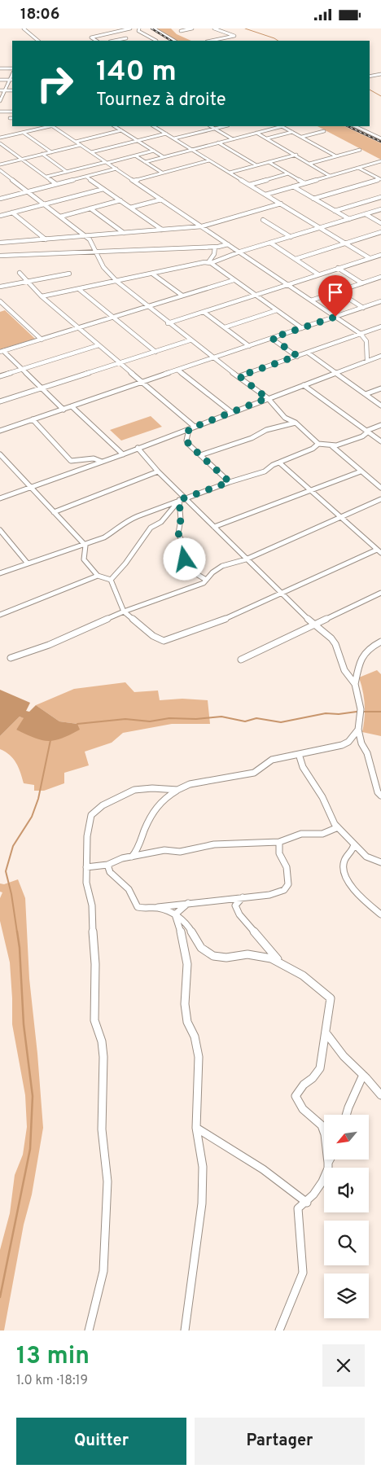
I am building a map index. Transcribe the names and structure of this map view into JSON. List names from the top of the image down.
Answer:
{
  "north": "bottom left",
  "page": {
    "status": "18:06",
    "turn": ["140 m", "Tournez à droite"],
    "heading": ["13 min", "1.0 km · 18:19"],
    "buttons": ["Quitter", "Partager"]
  }
}
